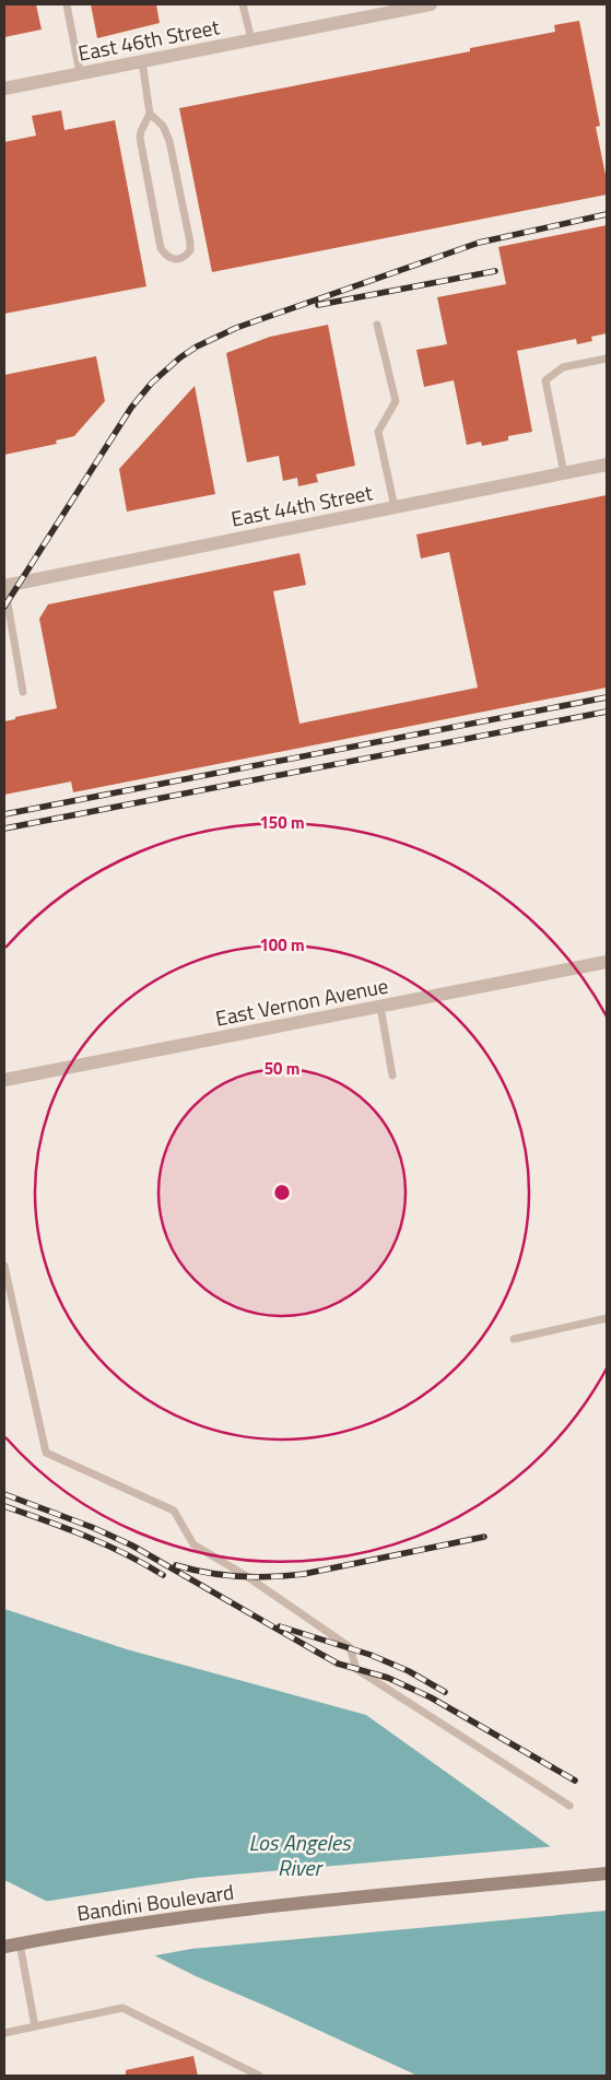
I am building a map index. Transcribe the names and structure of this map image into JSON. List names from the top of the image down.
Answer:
{
  "streets": {
    "main road": ["Bandini Boulevard"],
    "street": ["East 46th Street", "East 44th Street", "East Vernon Avenue"]
  },
  "water": ["Los Angeles River"],
  "rings": ["150 m", "100 m", "50 m"]
}
